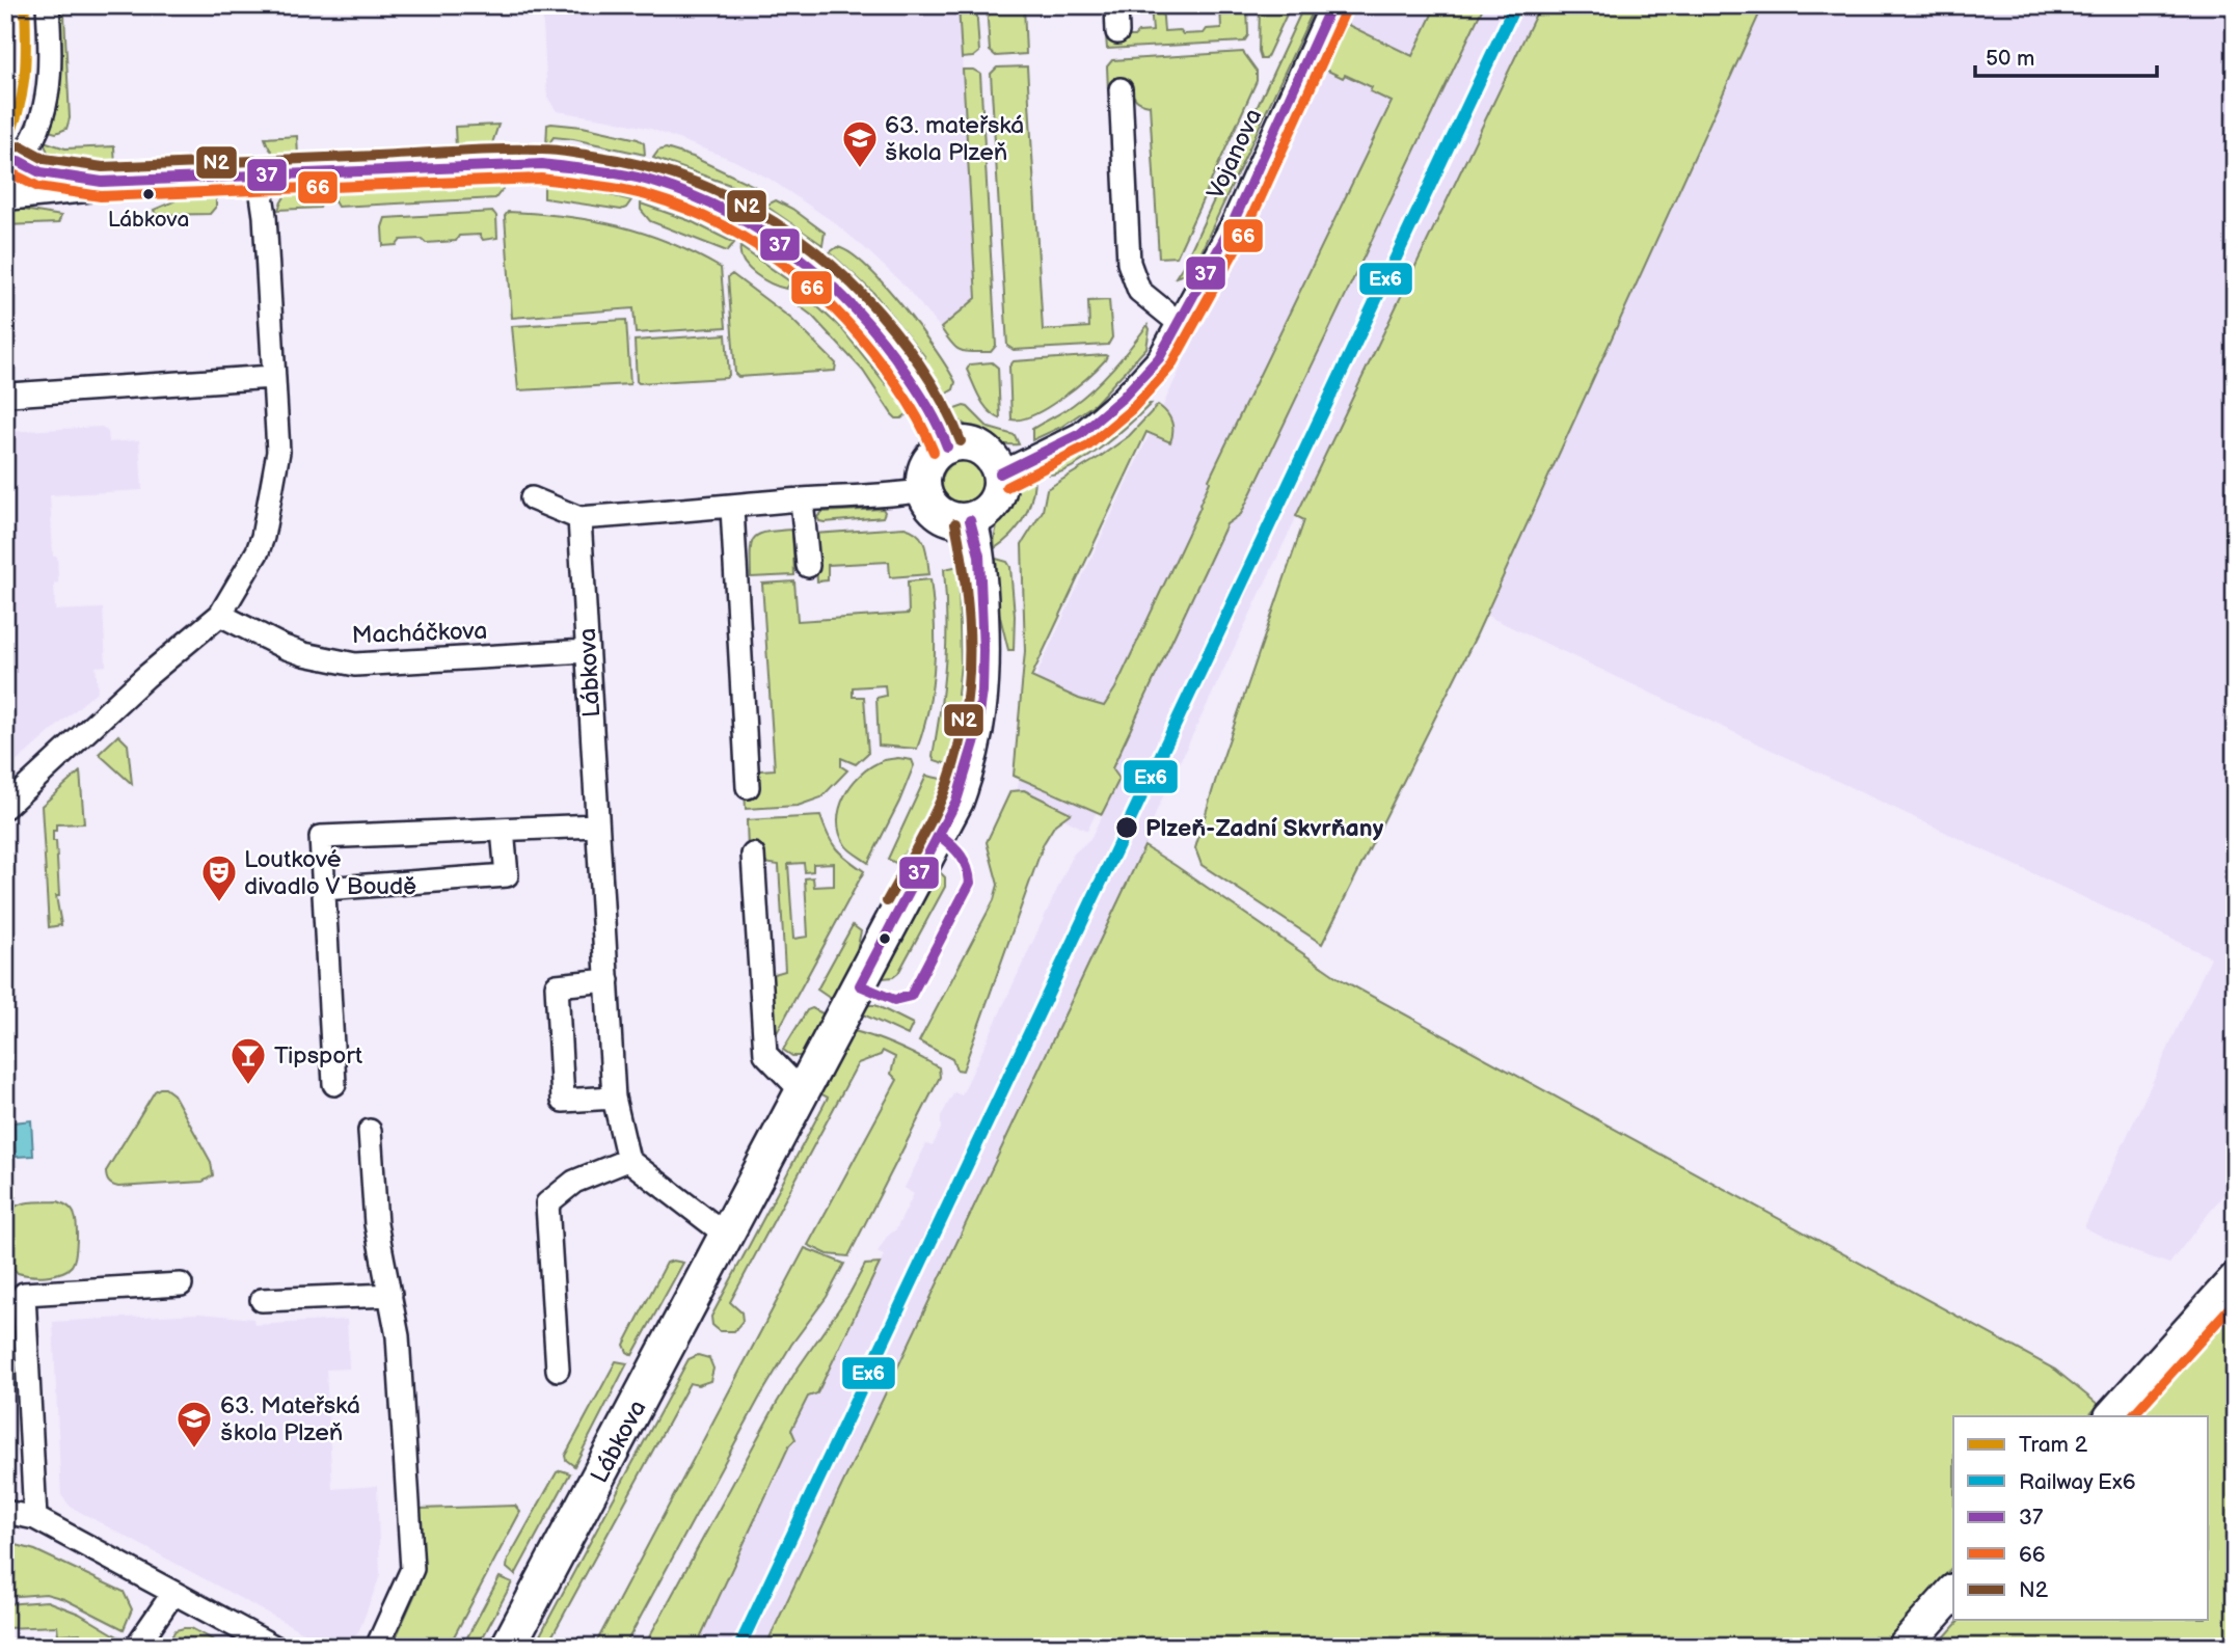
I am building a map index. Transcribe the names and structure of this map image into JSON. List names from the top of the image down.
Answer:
{
  "streets": {
    "street": ["Vojanova", "Macháčkova", "Lábkova"]
  },
  "crossings": [
    ["Vojanova", "Lábkova"],
    ["Macháčkova", "Lábkova"]
  ],
  "places": {
    "school or university": ["63. mateřská škola Plzeň", "63. Mateřská škola Plzeň"],
    "other": ["Lábkova", "Plzeň-Zadní Skvrňany"],
    "theatre": ["Loutkové divadlo V Boudě"],
    "bar": ["Tipsport"]
  },
  "lines": [
    "tram line 2",
    "rail line Ex6",
    "transit line 37",
    "transit line 66",
    "transit line N2"
  ],
  "legend": [
    "Tram 2",
    "Railway Ex6",
    "37",
    "66",
    "N2"
  ],
  "scale_bar": "50 m"
}
